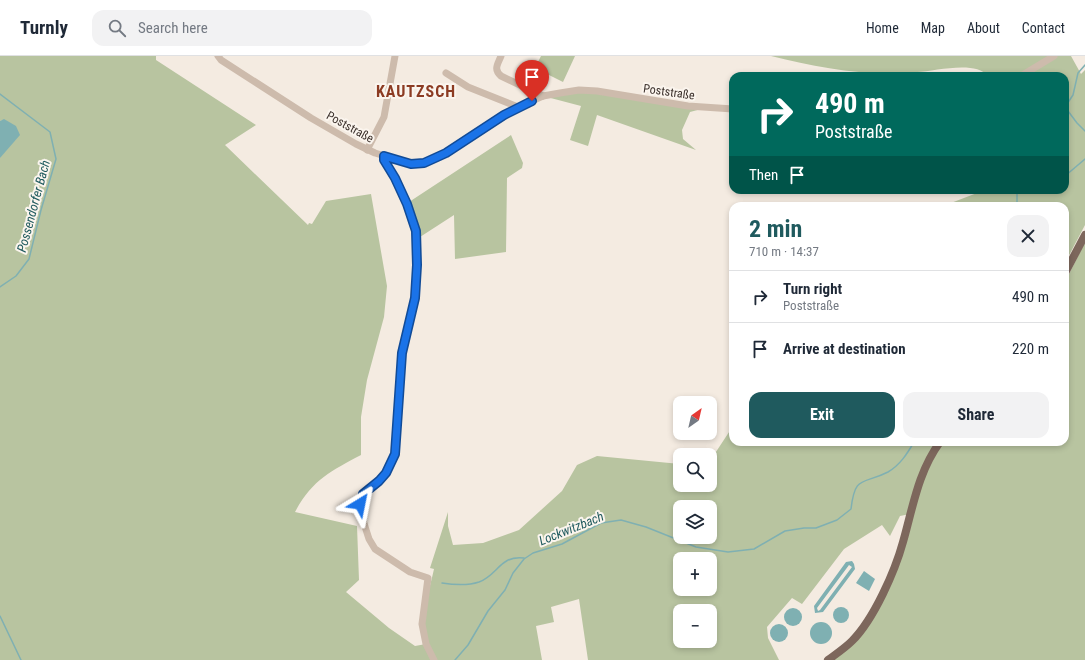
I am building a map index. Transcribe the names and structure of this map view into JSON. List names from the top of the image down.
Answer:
{
  "streets": {
    "street": ["Poststraße"]
  },
  "districts": ["KAUTZSCH"],
  "water": ["Possendorfer Bach", "Lockwitzbach"],
  "north": "top right",
  "page": {
    "header": "Turnly",
    "search": "Search here",
    "nav": [
      "Home",
      "Map",
      "About",
      "Contact"
    ],
    "turn": ["490 m", "Poststraße"],
    "then": "Then",
    "heading": ["2 min", "710 m · 14:37"],
    "list": [
      {
        "name": "Turn right",
        "note": "Poststraße",
        "value": "490 m"
      },
      {
        "name": "Arrive at destination",
        "value": "220 m"
      }
    ],
    "buttons": ["Exit", "Share"],
    "map_buttons": ["+", "−"]
  }
}
